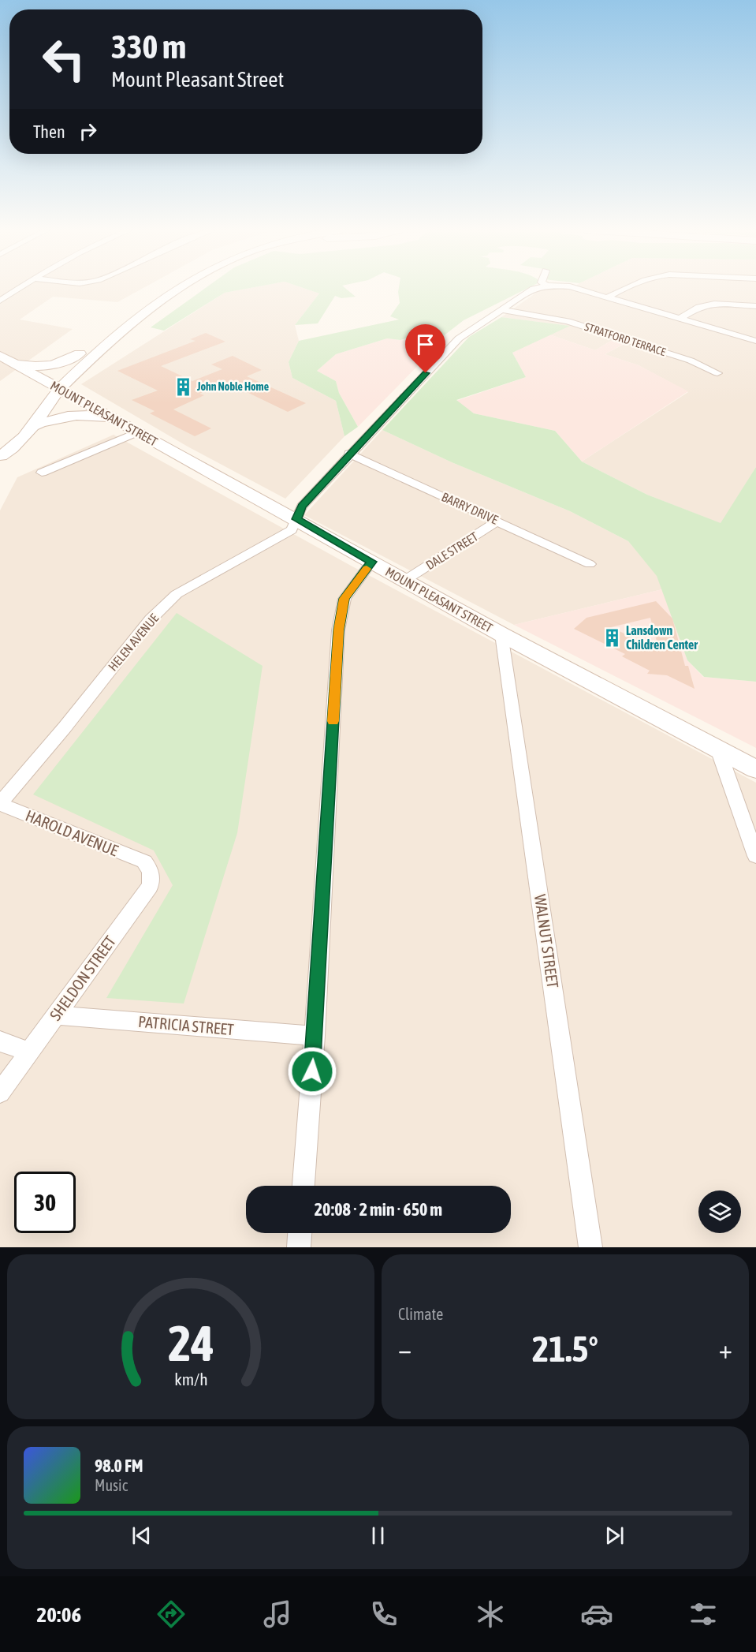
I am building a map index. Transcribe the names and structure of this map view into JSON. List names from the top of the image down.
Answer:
{
  "streets": {
    "main road": ["MOUNT PLEASANT STREET"],
    "street": [
      "STRATFORD TERRACE",
      "BARRY DRIVE",
      "DALE STREET",
      "HELEN AVENUE",
      "HAROLD AVENUE",
      "WALNUT STREET",
      "SHELDON STREET",
      "PATRICIA STREET"
    ]
  },
  "crossings": [
    ["STRATFORD TERRACE", "HELEN AVENUE"],
    ["MOUNT PLEASANT STREET", "DALE STREET"],
    ["MOUNT PLEASANT STREET", "HELEN AVENUE"],
    ["MOUNT PLEASANT STREET", "WALNUT STREET"],
    ["BARRY DRIVE", "DALE STREET"],
    ["BARRY DRIVE", "HELEN AVENUE"],
    ["HELEN AVENUE", "HAROLD AVENUE"],
    ["HAROLD AVENUE", "SHELDON STREET"],
    ["SHELDON STREET", "PATRICIA STREET"]
  ],
  "places": {
    "building": ["John Noble Home", "Lansdown Children Center"]
  },
  "page": {
    "turn": ["330 m", "Mount Pleasant Street"],
    "then": "Then",
    "limit": "30",
    "trip": "20:08 · 2 min · 650 m",
    "tile": "Climate",
    "heat": ["−", "21.5°", "+"],
    "song": ["98.0 FM", "Music"],
    "tabs": "20:06",
    "gauge": ["24", "km/h"]
  }
}
